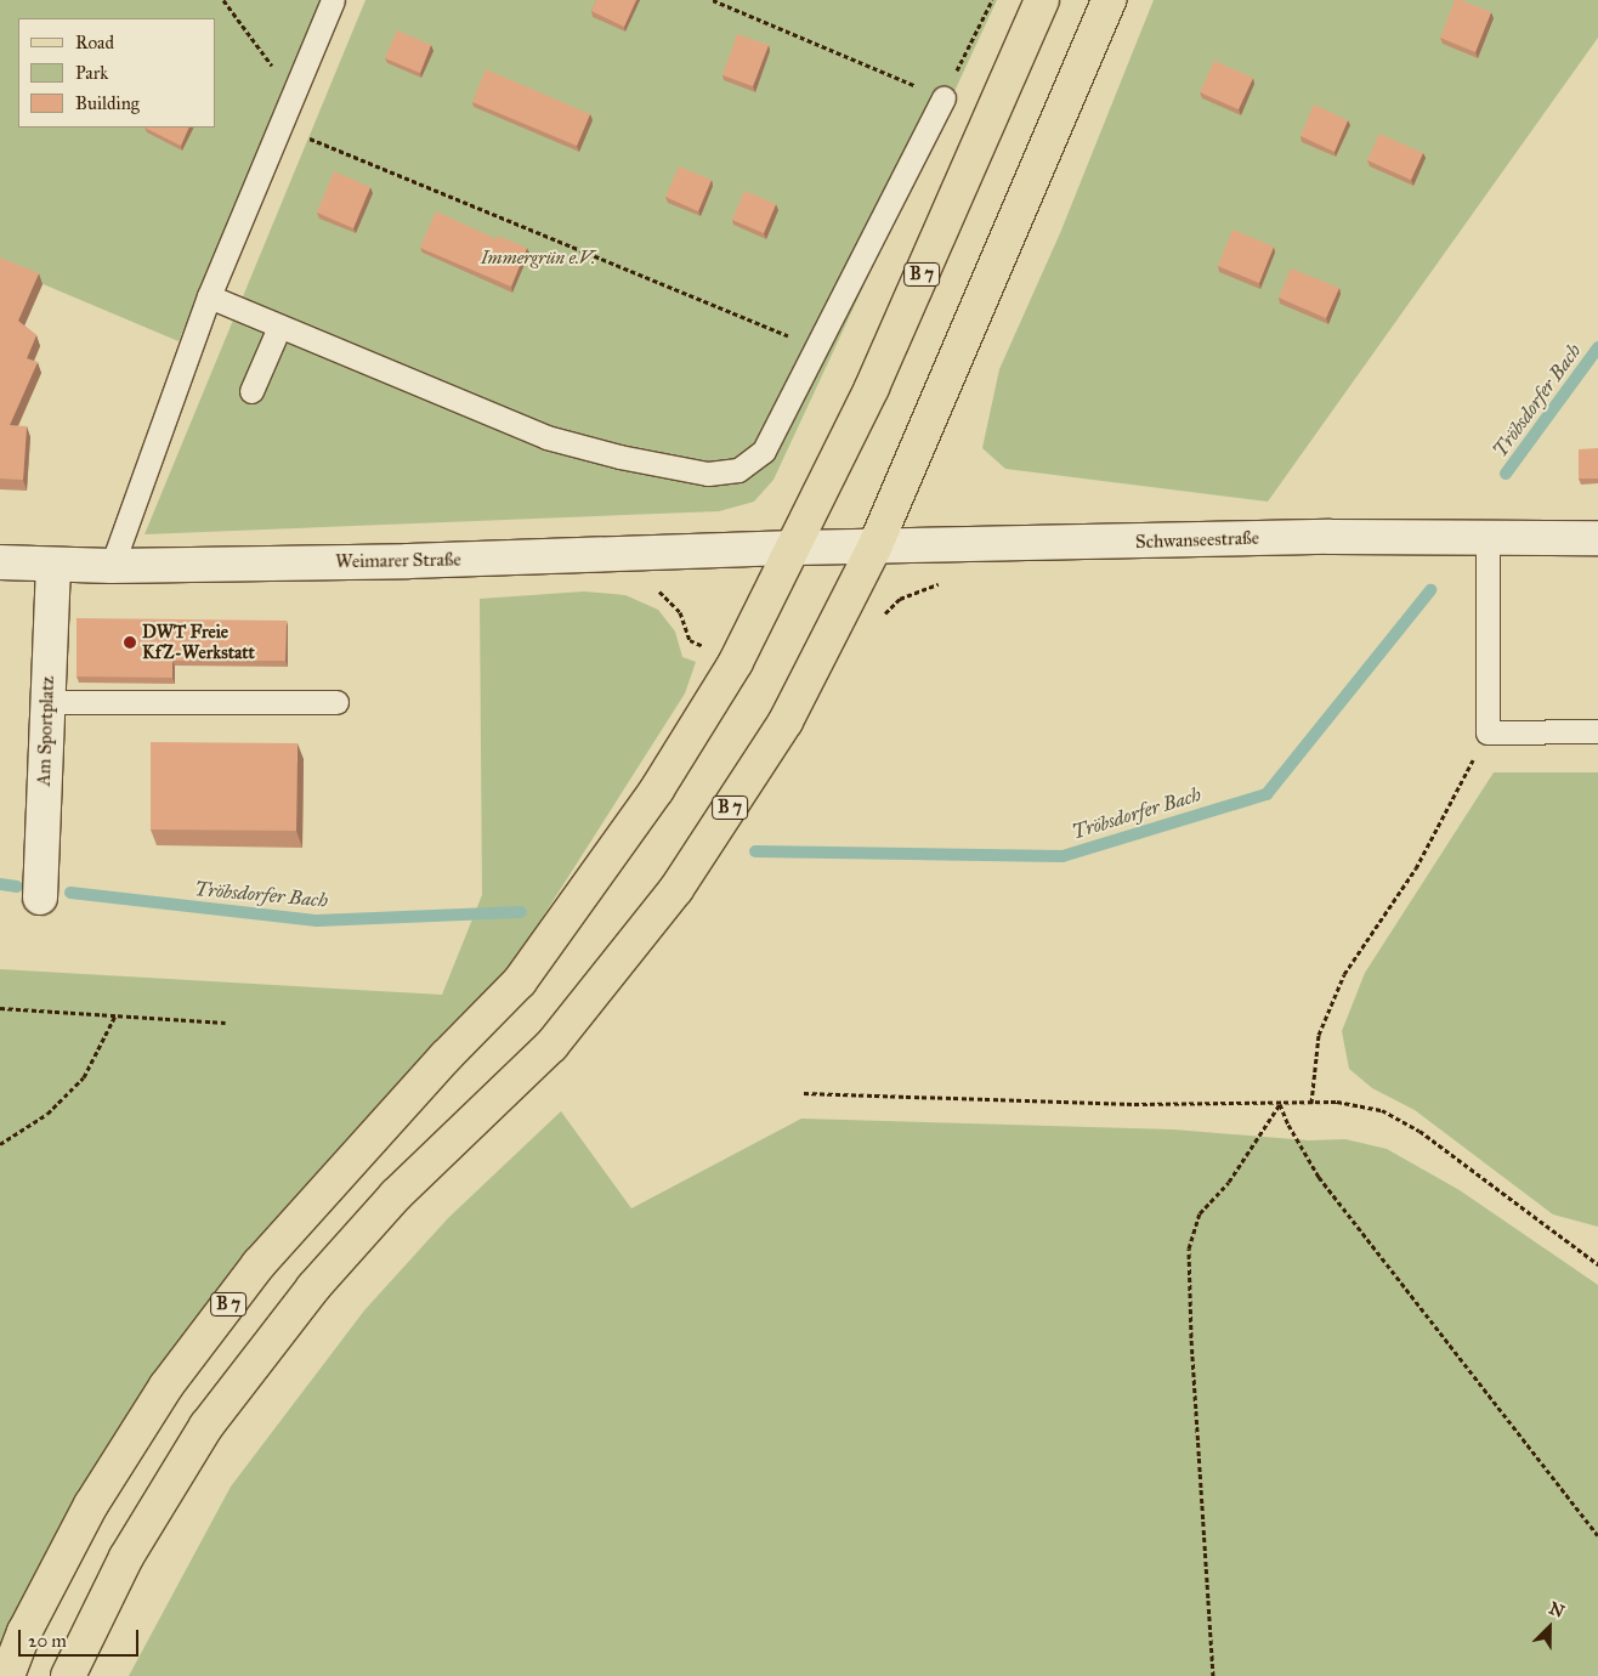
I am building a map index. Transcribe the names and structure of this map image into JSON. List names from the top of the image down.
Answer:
{
  "streets": {
    "main road": ["B 7"],
    "street": ["Schwanseestraße", "Weimarer Straße", "Am Sportplatz"]
  },
  "crossings": [
    ["B 7", "Schwanseestraße"],
    ["B 7", "Weimarer Straße"],
    ["Schwanseestraße", "Weimarer Straße"],
    ["Weimarer Straße", "Am Sportplatz"]
  ],
  "water": ["Tröbsdorfer Bach"],
  "parks": ["Immergrün e.V."],
  "places": ["DWT Freie KfZ-Werkstatt"],
  "legend": ["Road", "Park", "Building"],
  "scale_bar": "20 m",
  "north": "top right"
}
